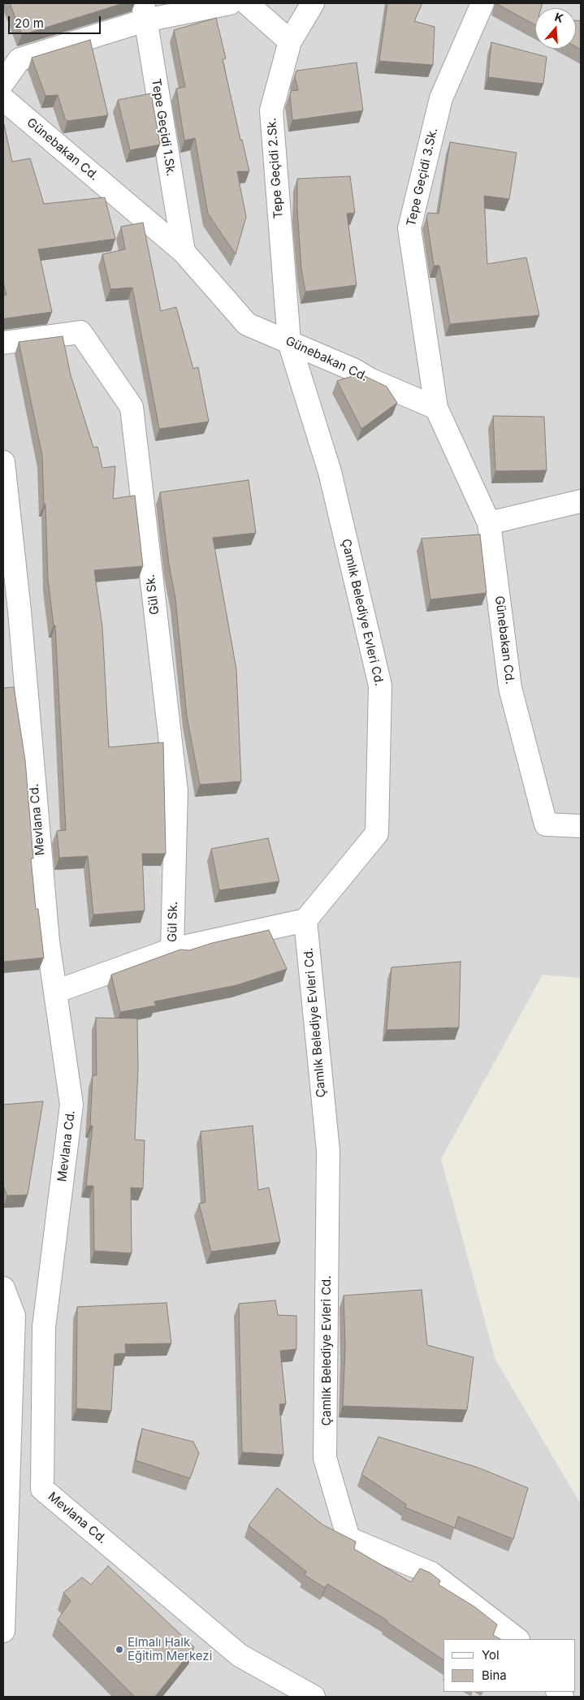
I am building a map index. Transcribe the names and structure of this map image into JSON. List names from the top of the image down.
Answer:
{
  "streets": {
    "street": [
      "Tepe Geçidi 1.Sk.",
      "Günebakan Cd.",
      "Tepe Geçidi 2.Sk.",
      "Tepe Geçidi 3.Sk.",
      "Gül Sk.",
      "Çamlık Belediye Evleri Cd.",
      "Mevlana Cd."
    ]
  },
  "crossings": [
    ["Tepe Geçidi 1.Sk.", "Günebakan Cd."],
    ["Günebakan Cd.", "Tepe Geçidi 2.Sk."],
    ["Günebakan Cd.", "Tepe Geçidi 3.Sk."],
    ["Günebakan Cd.", "Çamlık Belediye Evleri Cd."],
    ["Tepe Geçidi 2.Sk.", "Çamlık Belediye Evleri Cd."]
  ],
  "places": ["Elmalı Halk Eğitim Merkezi"],
  "legend": ["Yol", "Bina"],
  "scale_bar": "20 m",
  "north": "top"
}
